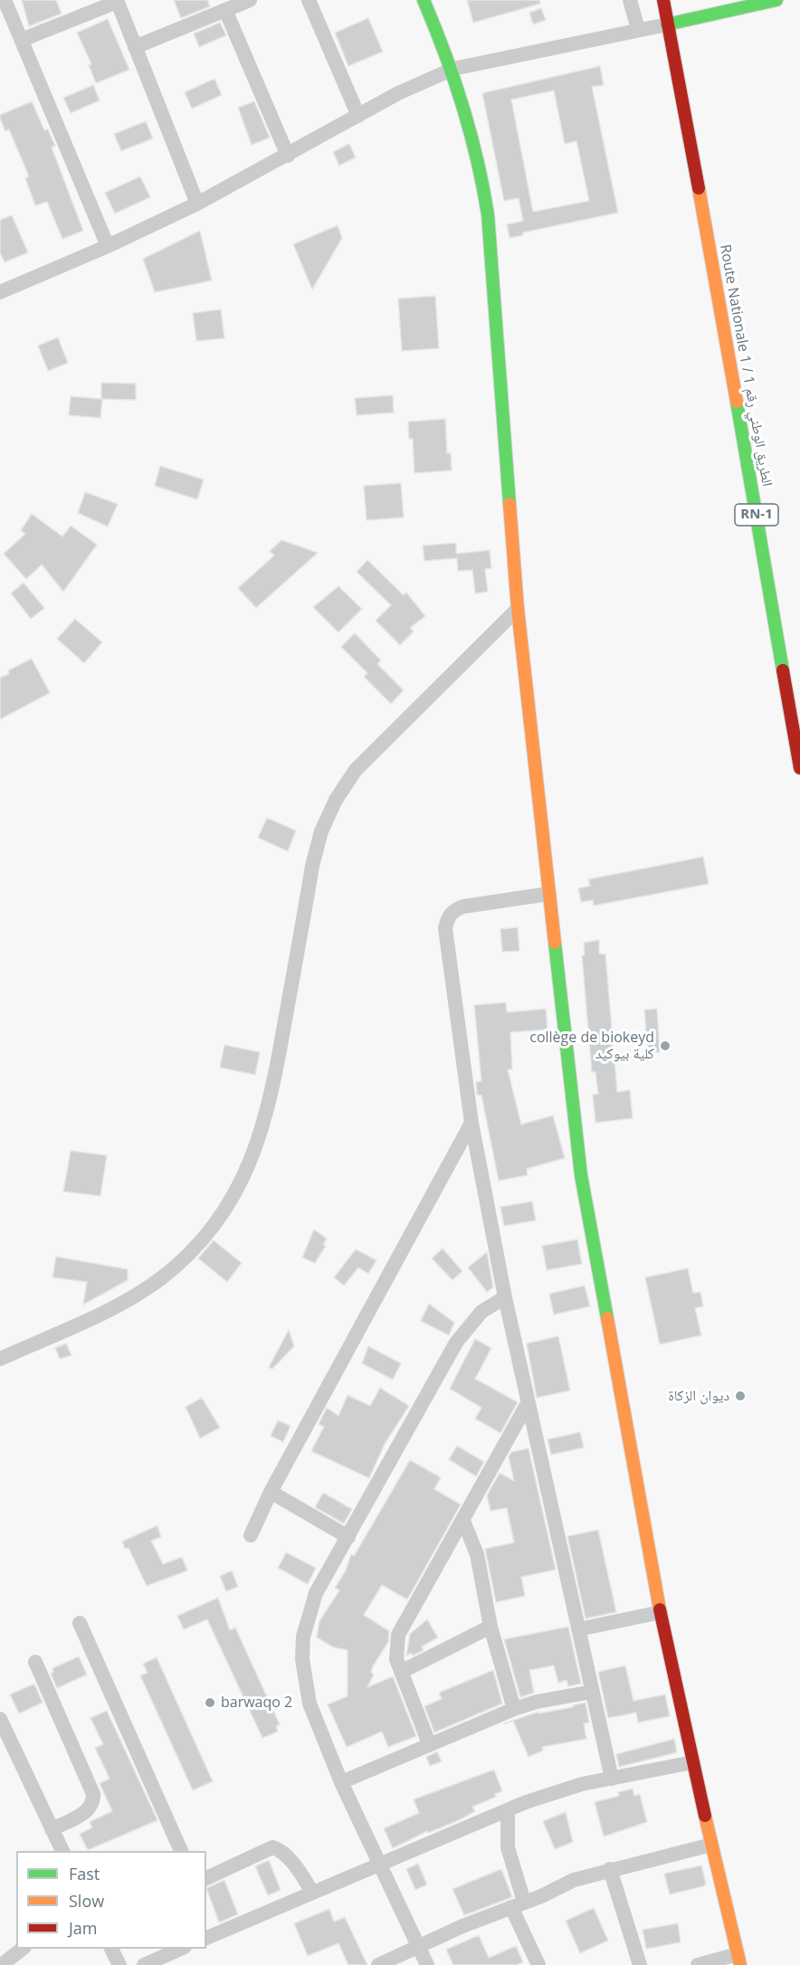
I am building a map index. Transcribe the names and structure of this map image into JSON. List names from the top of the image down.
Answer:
{
  "streets": {
    "street": ["Route Nationale 1 / الطريق الوطني رقم 1", "RN-1"]
  },
  "places": ["collège de biokeyd كلية بيوكيد", "ديوان الزكاة", "barwaqo 2"],
  "legend": ["Fast", "Slow", "Jam"]
}
